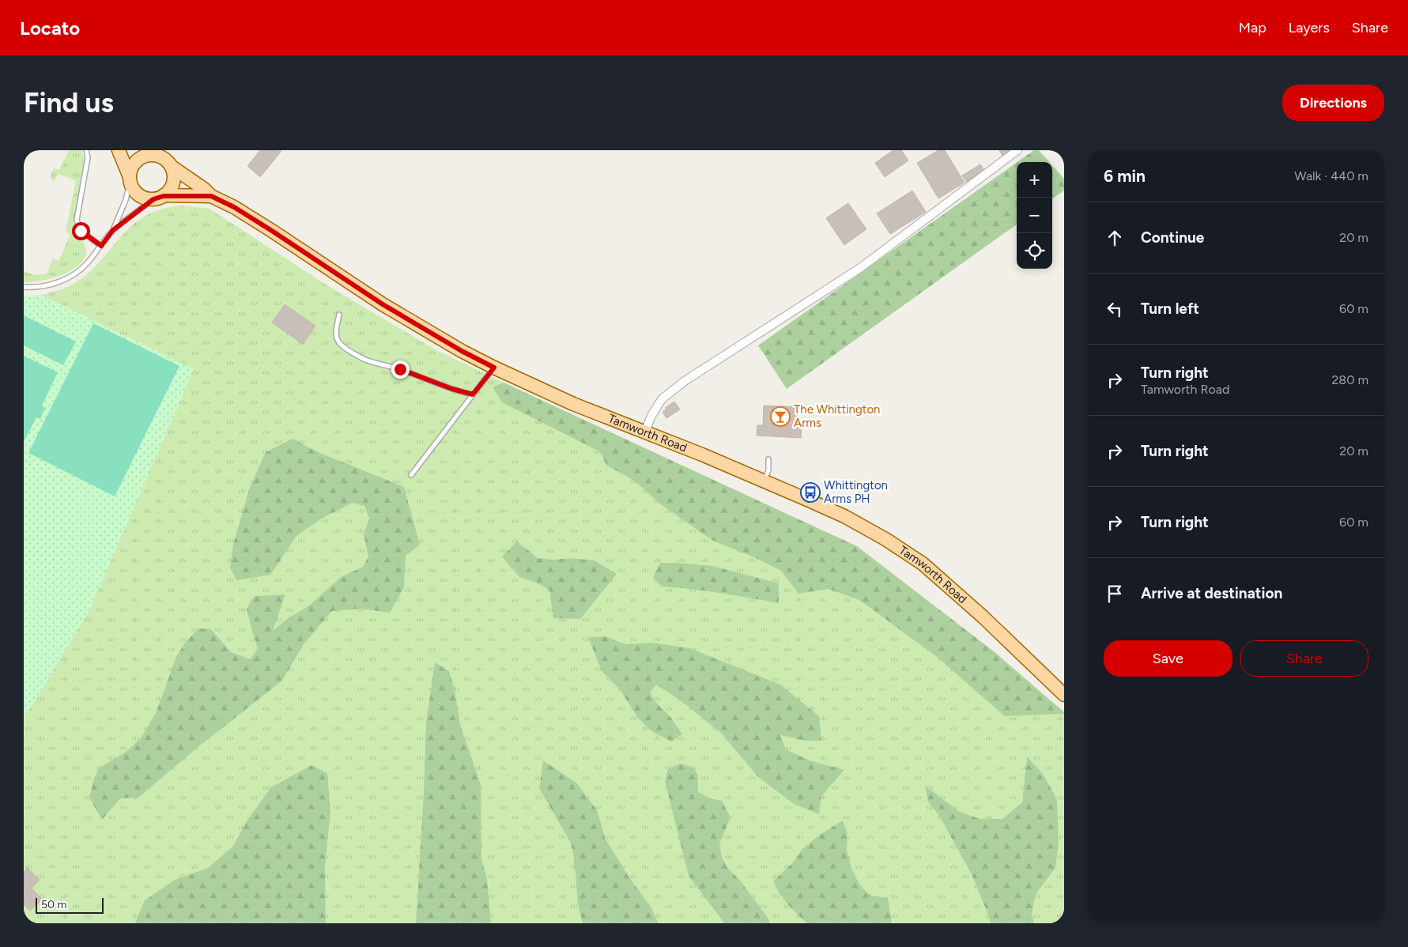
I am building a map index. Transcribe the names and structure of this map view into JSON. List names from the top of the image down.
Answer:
{
  "streets": {
    "main road": ["Tamworth Road"]
  },
  "places": {
    "bar": ["The Whittington Arms"],
    "bus stop": ["Whittington Arms PH"]
  },
  "scale_bar": "50 m",
  "page": {
    "header": "Locato",
    "nav": ["Map", "Layers", "Share"],
    "buttons": [
      "Directions",
      ["Save", "Share"]
    ],
    "title": "Find us",
    "heading": ["6 min", "Walk · 440 m"],
    "map_buttons": ["+", "−"],
    "list": [
      ["Continue", "20 m"],
      ["Turn left", "60 m"],
      ["Turn right", "Tamworth Road", "280 m"],
      ["Turn right", "20 m"],
      ["Turn right", "60 m"],
      "Arrive at destination"
    ],
    "scale": "50 m"
  }
}
